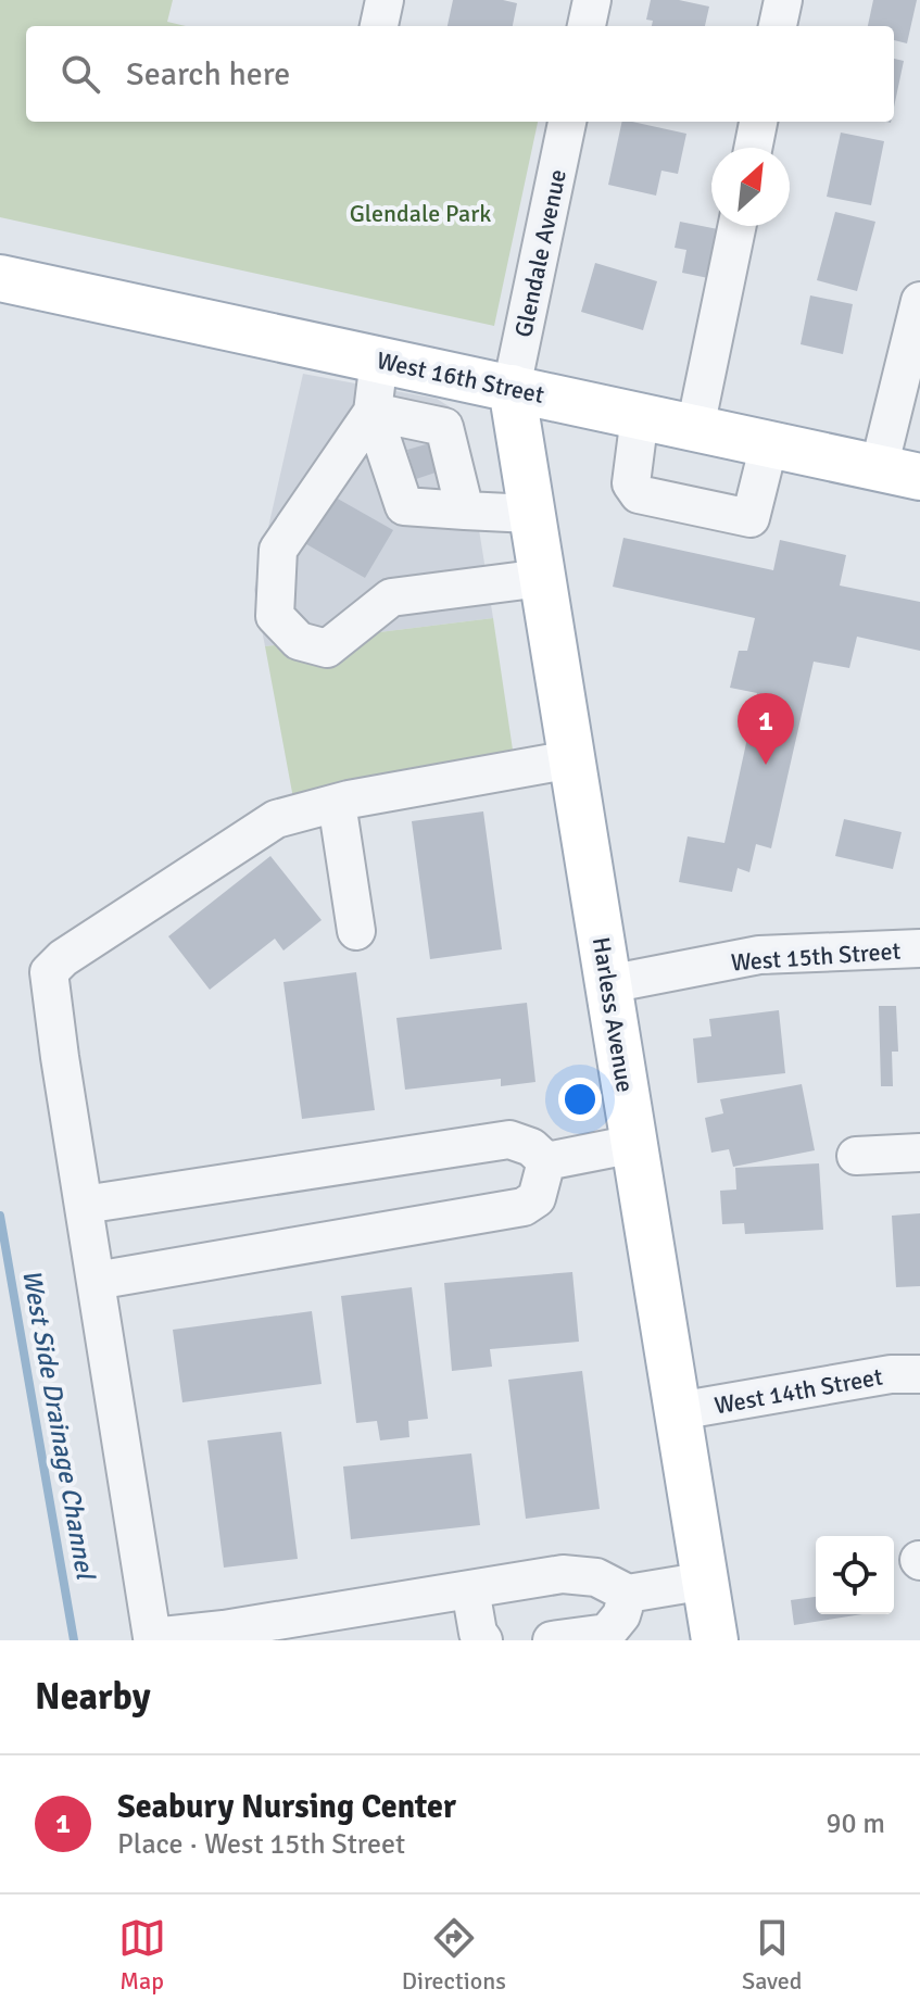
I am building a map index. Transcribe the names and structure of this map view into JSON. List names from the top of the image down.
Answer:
{
  "streets": {
    "main road": ["West 16th Street", "Harless Avenue"],
    "street": ["Glendale Avenue", "West 15th Street", "West 14th Street"]
  },
  "crossings": [
    ["Glendale Avenue", "West 16th Street"],
    ["Glendale Avenue", "Harless Avenue"],
    ["West 16th Street", "Harless Avenue"],
    ["West 15th Street", "Harless Avenue"],
    ["Harless Avenue", "West 14th Street"]
  ],
  "water": ["West Side Drainage Channel"],
  "parks": ["Glendale Park"],
  "north": "top right",
  "page": {
    "search": "Search here",
    "pins": "1",
    "heading": "Nearby",
    "list": [
      {
        "mark": "1",
        "name": "Seabury Nursing Center",
        "note": "Place · West 15th Street",
        "value": "90 m"
      }
    ],
    "nav": ["Map", "Directions", "Saved"]
  }
}
